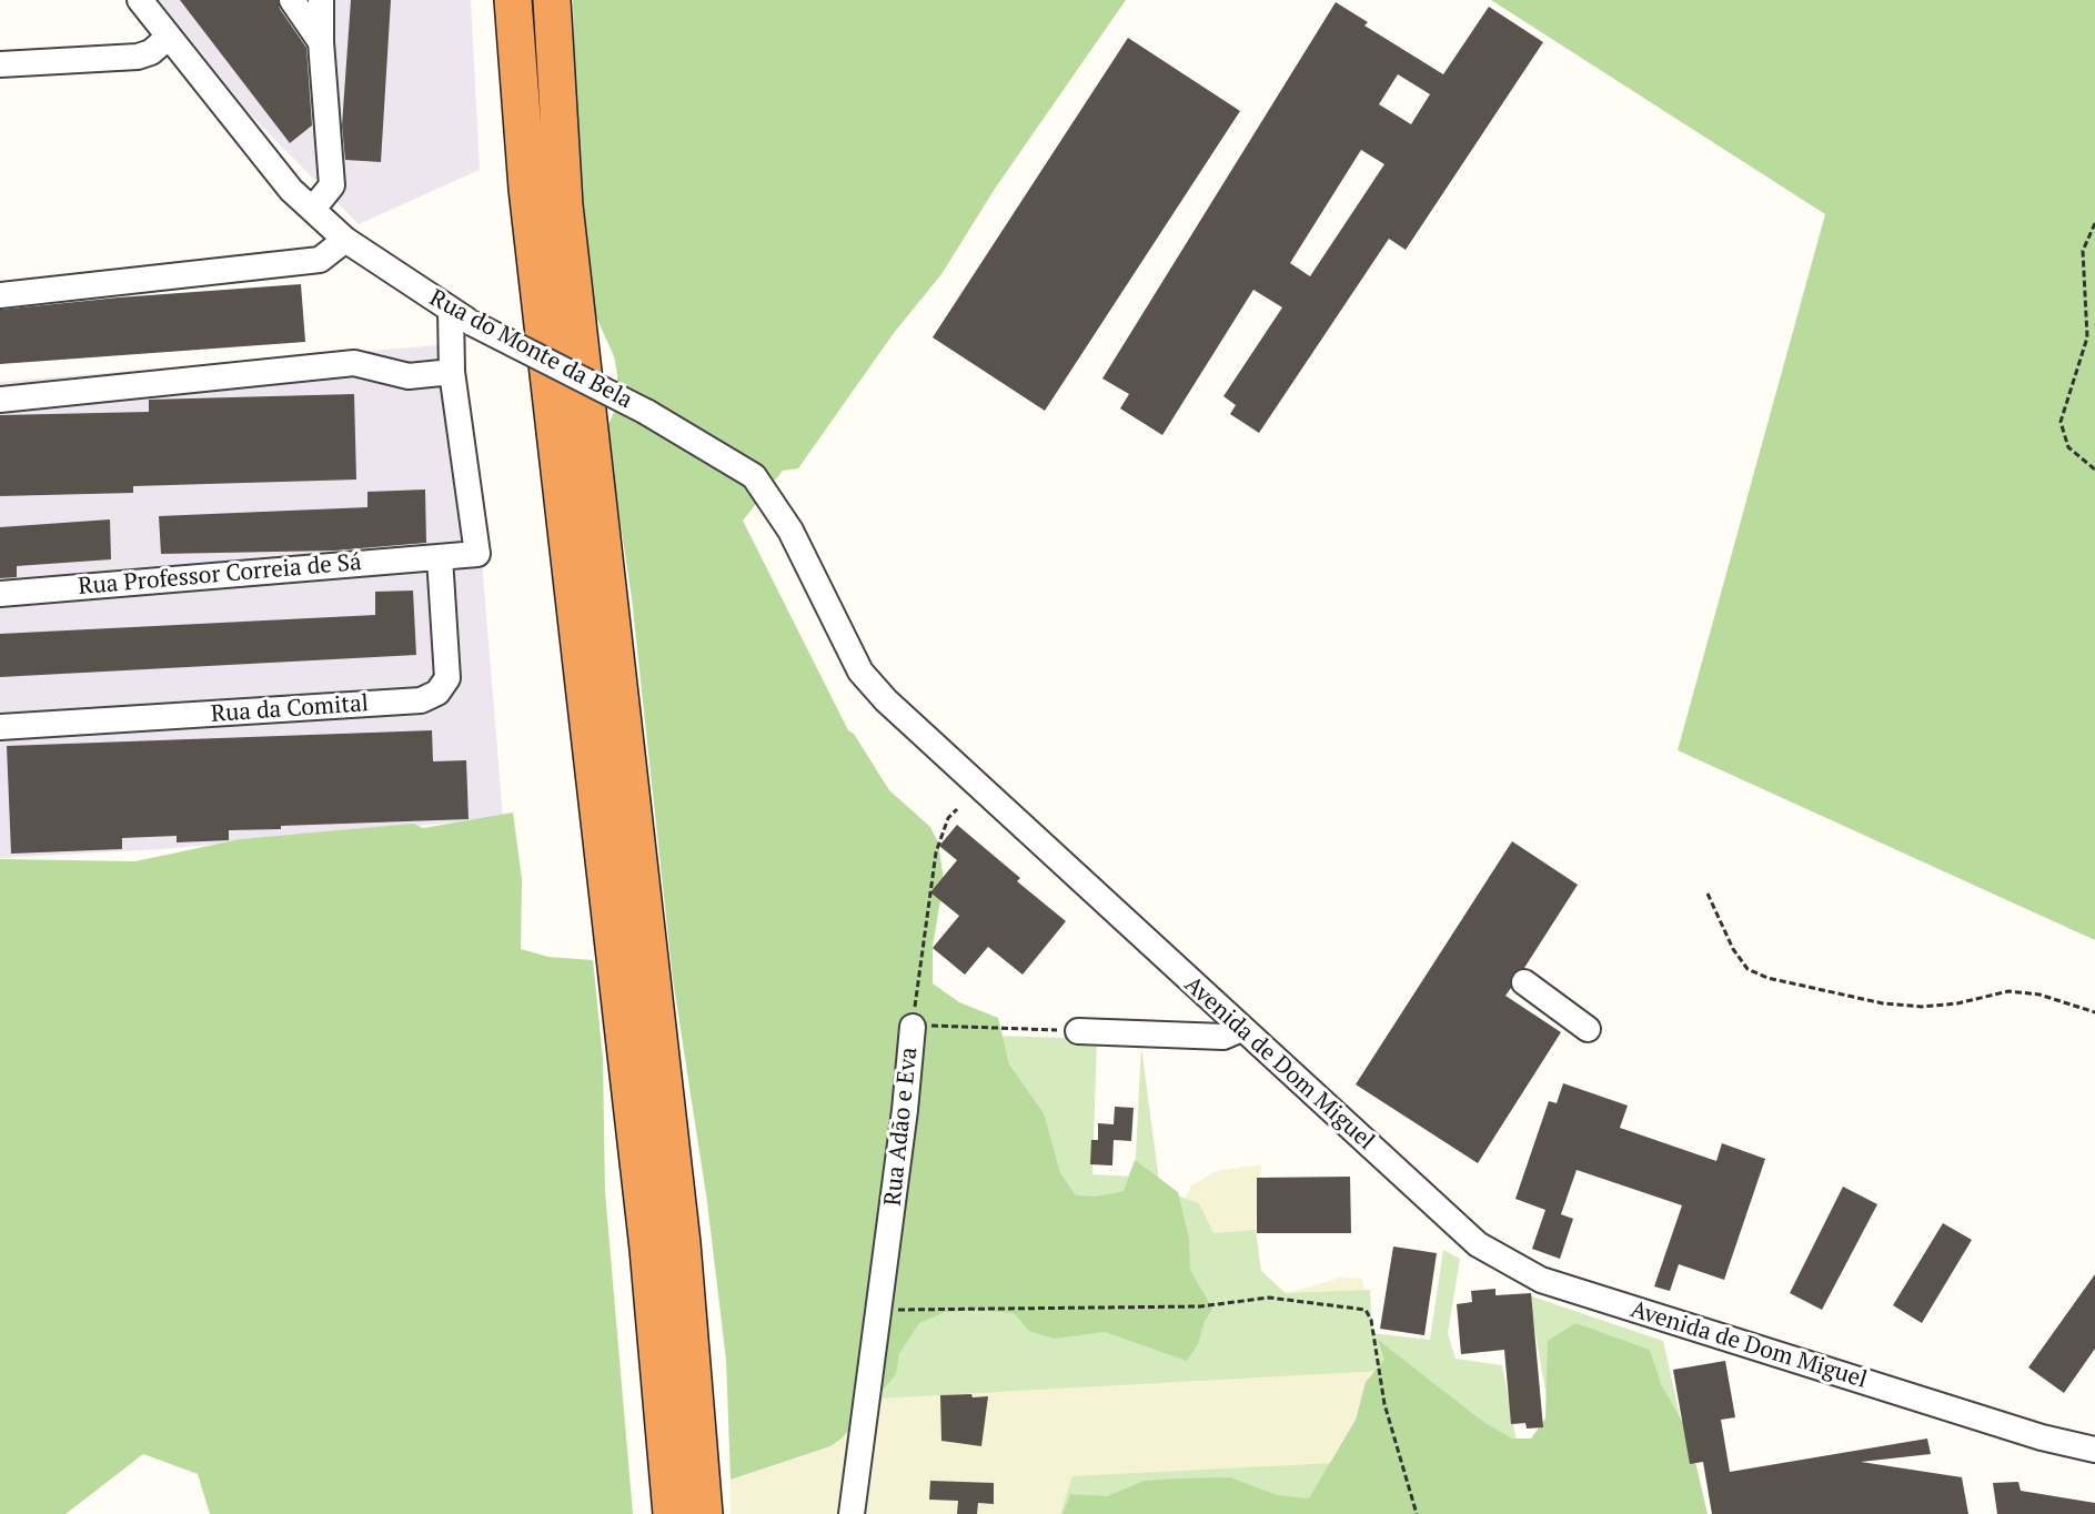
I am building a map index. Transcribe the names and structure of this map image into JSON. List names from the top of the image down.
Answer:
{
  "streets": {
    "street": [
      "Rua do Monte da Bela",
      "Rua Professor Correia de Sá",
      "Rua da Comital",
      "Avenida de Dom Miguel",
      "Rua Adão e Eva"
    ]
  },
  "crossings": [
    ["Rua do Monte da Bela", "Avenida de Dom Miguel"],
    ["Rua Professor Correia de Sá", "Rua da Comital"]
  ]
}
